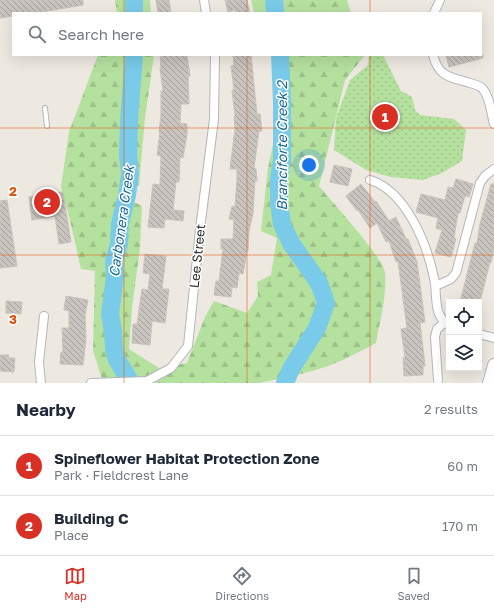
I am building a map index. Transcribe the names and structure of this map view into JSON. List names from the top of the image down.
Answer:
{
  "streets": {
    "street": ["Lee Street"]
  },
  "water": ["Branciforte Creek 2", "Carbonera Creek"],
  "page": {
    "search": "Search here",
    "pins": ["1", "2"],
    "heading": ["Nearby", "2 results"],
    "list": [
      {
        "mark": "1",
        "name": "Spineflower Habitat Protection Zone",
        "note": "Park · Fieldcrest Lane",
        "value": "60 m"
      },
      {
        "mark": "2",
        "name": "Building C",
        "note": "Place",
        "value": "170 m"
      }
    ],
    "nav": ["Map", "Directions", "Saved"]
  },
  "grid": {
    "rows": ["2", "3"]
  }
}
